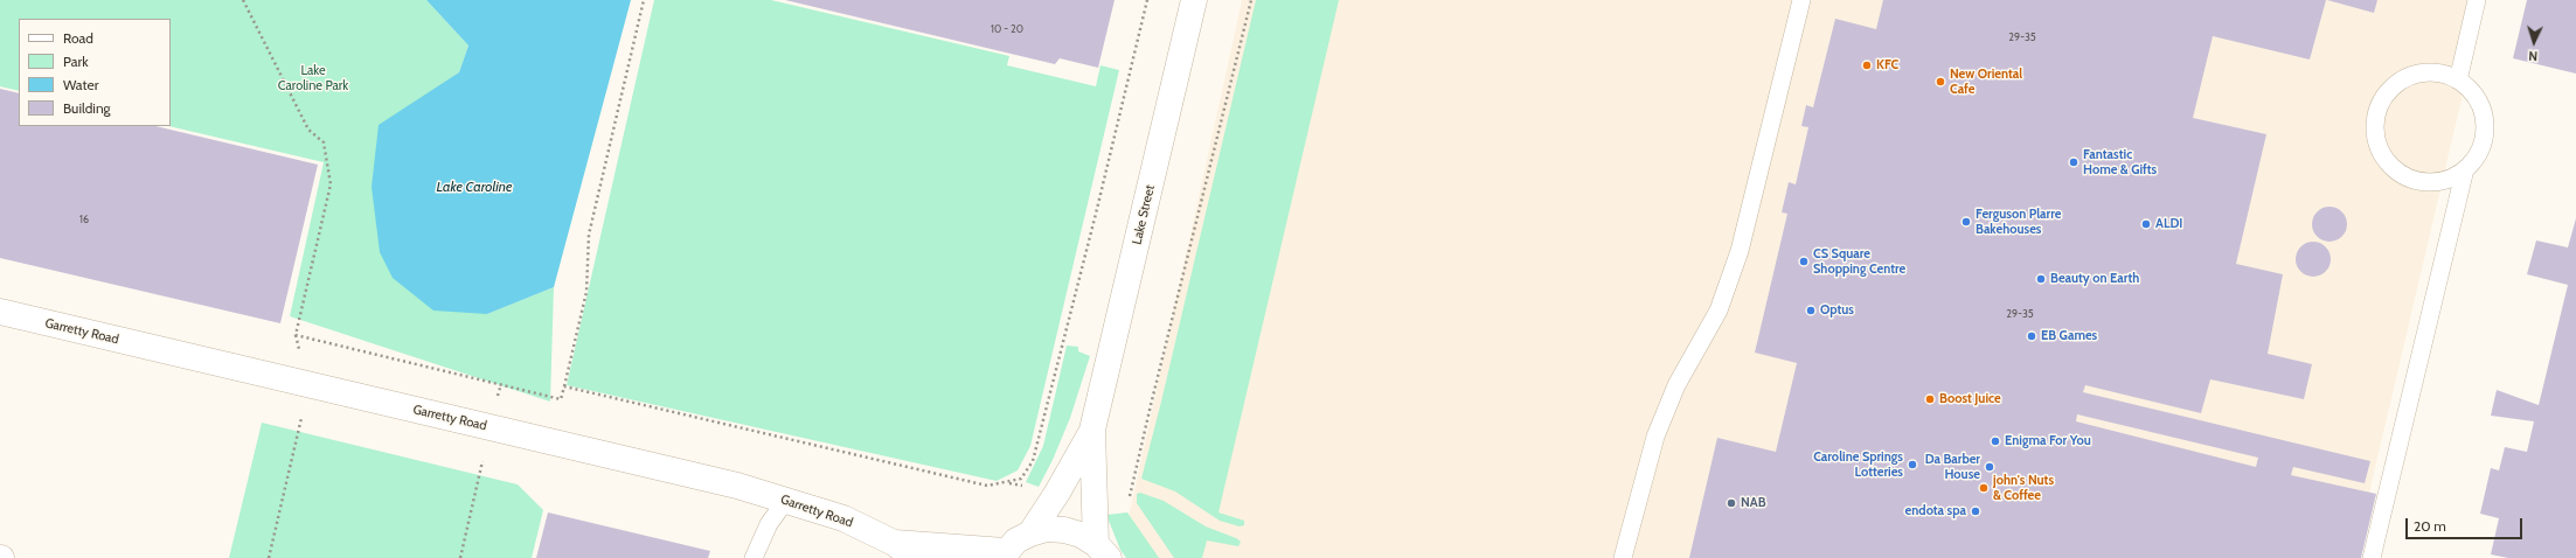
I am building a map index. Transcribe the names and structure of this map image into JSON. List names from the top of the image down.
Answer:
{
  "streets": {
    "street": ["Lake Street", "Garretty Road"]
  },
  "water": ["Lake Caroline"],
  "parks": ["Lake Caroline Park"],
  "places": [
    "KFC",
    "New Oriental Cafe",
    "Fantastic Home & Gifts",
    "Ferguson Plarre Bakehouses",
    "ALDI",
    "CS Square Shopping Centre",
    "Beauty on Earth",
    "Optus",
    "EB Games",
    "Boost Juice",
    "Enigma For You",
    "Caroline Springs Lotteries",
    "Da Barber House",
    "john's Nuts & Coffee",
    "NAB",
    "endota spa"
  ],
  "house_numbers": [
    "10 - 20",
    "29-35",
    "16",
    "29-35"
  ],
  "legend": [
    "Road",
    "Park",
    "Water",
    "Building"
  ],
  "scale_bar": "20 m",
  "north": "bottom"
}
